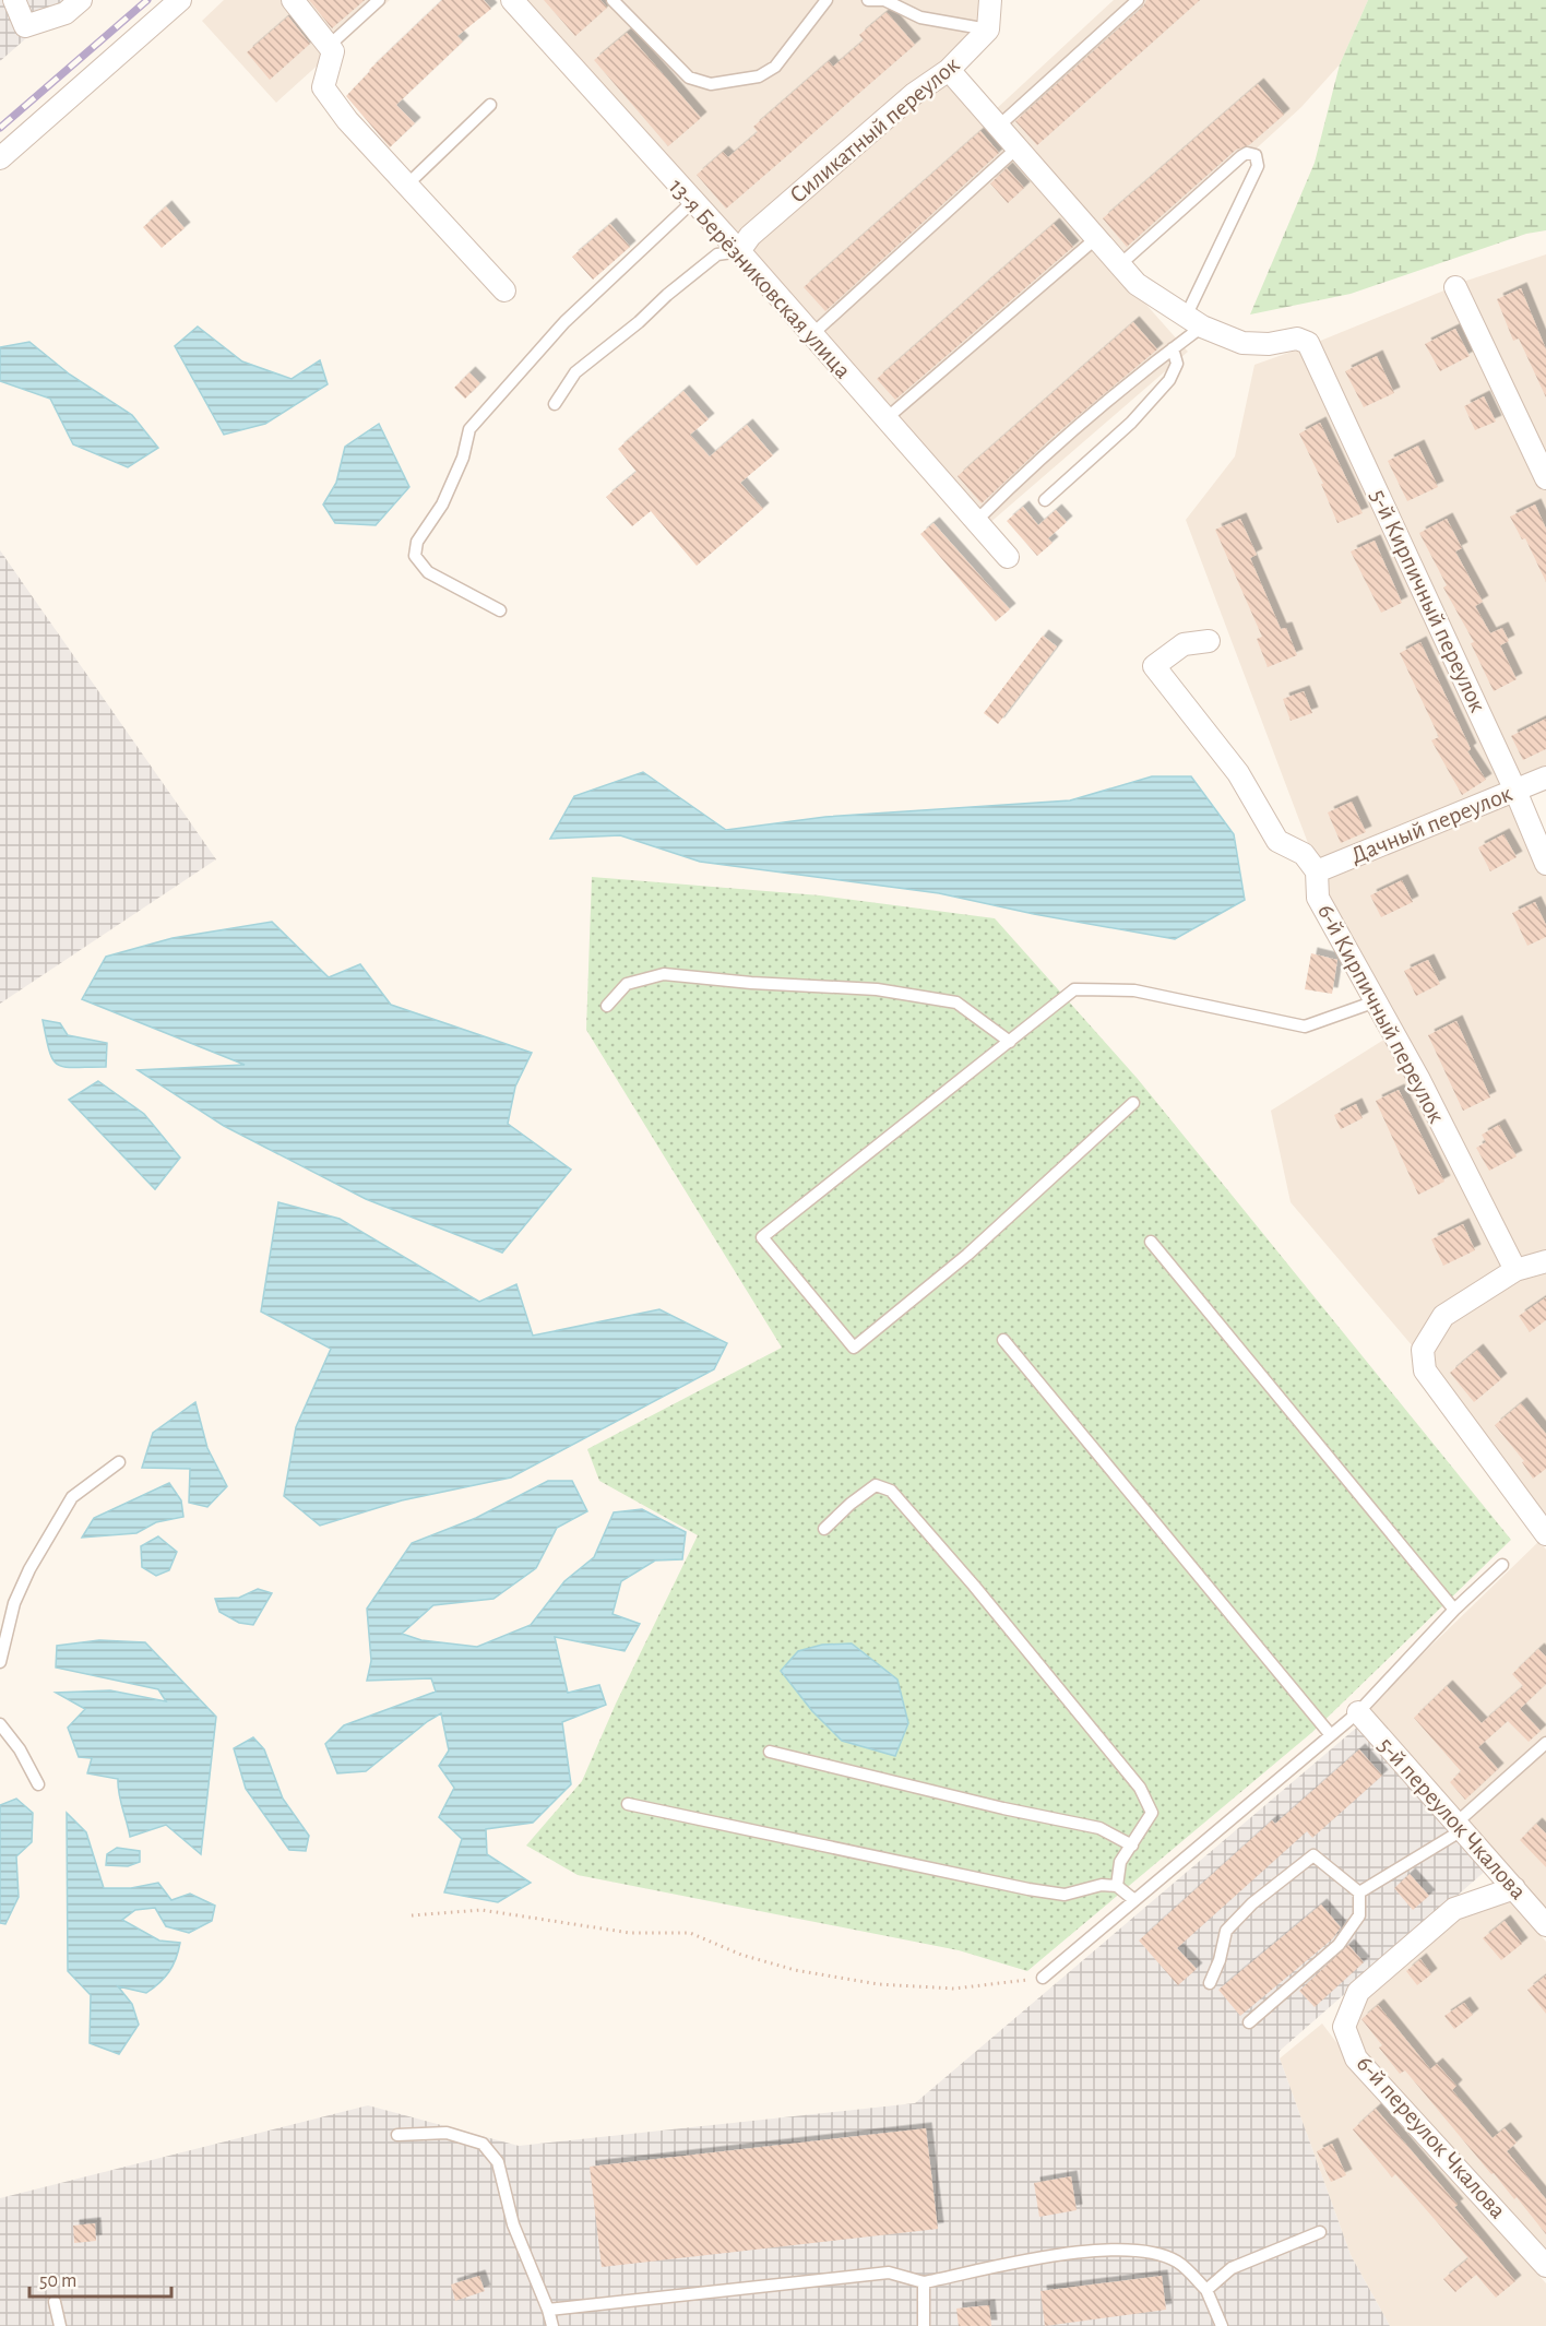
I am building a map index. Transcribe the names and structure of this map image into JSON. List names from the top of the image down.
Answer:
{
  "streets": {
    "street": [
      "Силикатный переулок",
      "13-я Берёзниковская улица",
      "5-й Кирпичный переулок",
      "Дачный переулок",
      "6-й Кирпичный переулок",
      "5-й переулок Чкалова",
      "6-й переулок Чкалова"
    ]
  },
  "crossings": [
    ["Силикатный переулок", "13-я Берёзниковская улица"],
    ["5-й Кирпичный переулок", "Дачный переулок"],
    ["Дачный переулок", "6-й Кирпичный переулок"],
    ["5-й переулок Чкалова", "6-й переулок Чкалова"]
  ],
  "scale_bar": "50 m"
}
